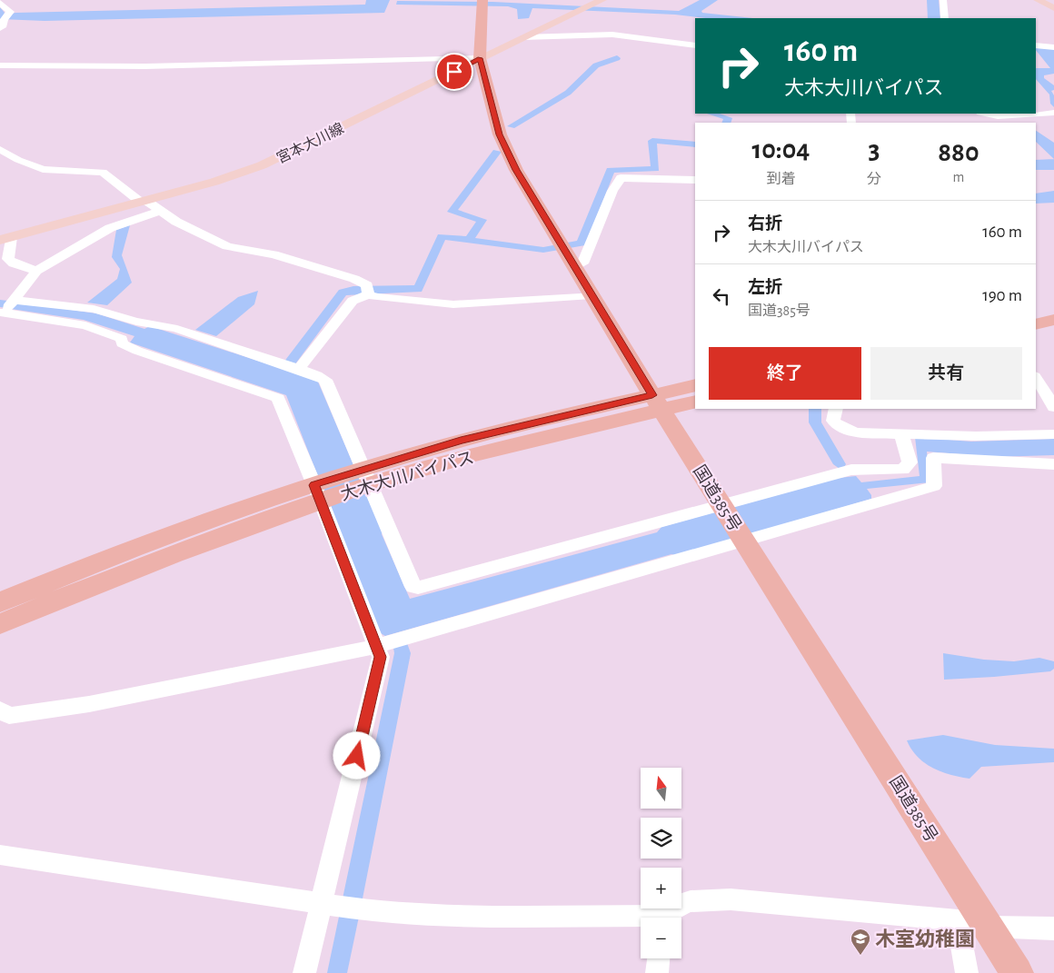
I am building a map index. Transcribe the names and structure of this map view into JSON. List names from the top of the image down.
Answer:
{
  "streets": {
    "highway": ["大木大川バイパス", "国道385号"],
    "main road": ["宮本大川線"]
  },
  "crossings": [
    ["宮本大川線", "国道385号"],
    ["大木大川バイパス", "国道385号"]
  ],
  "places": {
    "school or university": ["木室幼稚園"]
  },
  "north": "top",
  "page": {
    "turn": ["160 m", "大木大川バイパス"],
    "eta": [
      "10:04",
      "到着",
      "3",
      "分",
      "880",
      "m"
    ],
    "list": [
      {
        "name": "右折",
        "note": "大木大川バイパス",
        "value": "160 m"
      },
      {
        "name": "左折",
        "note": "国道385号",
        "value": "190 m"
      }
    ],
    "buttons": ["終了", "共有"],
    "map_buttons": ["+", "−"]
  }
}
